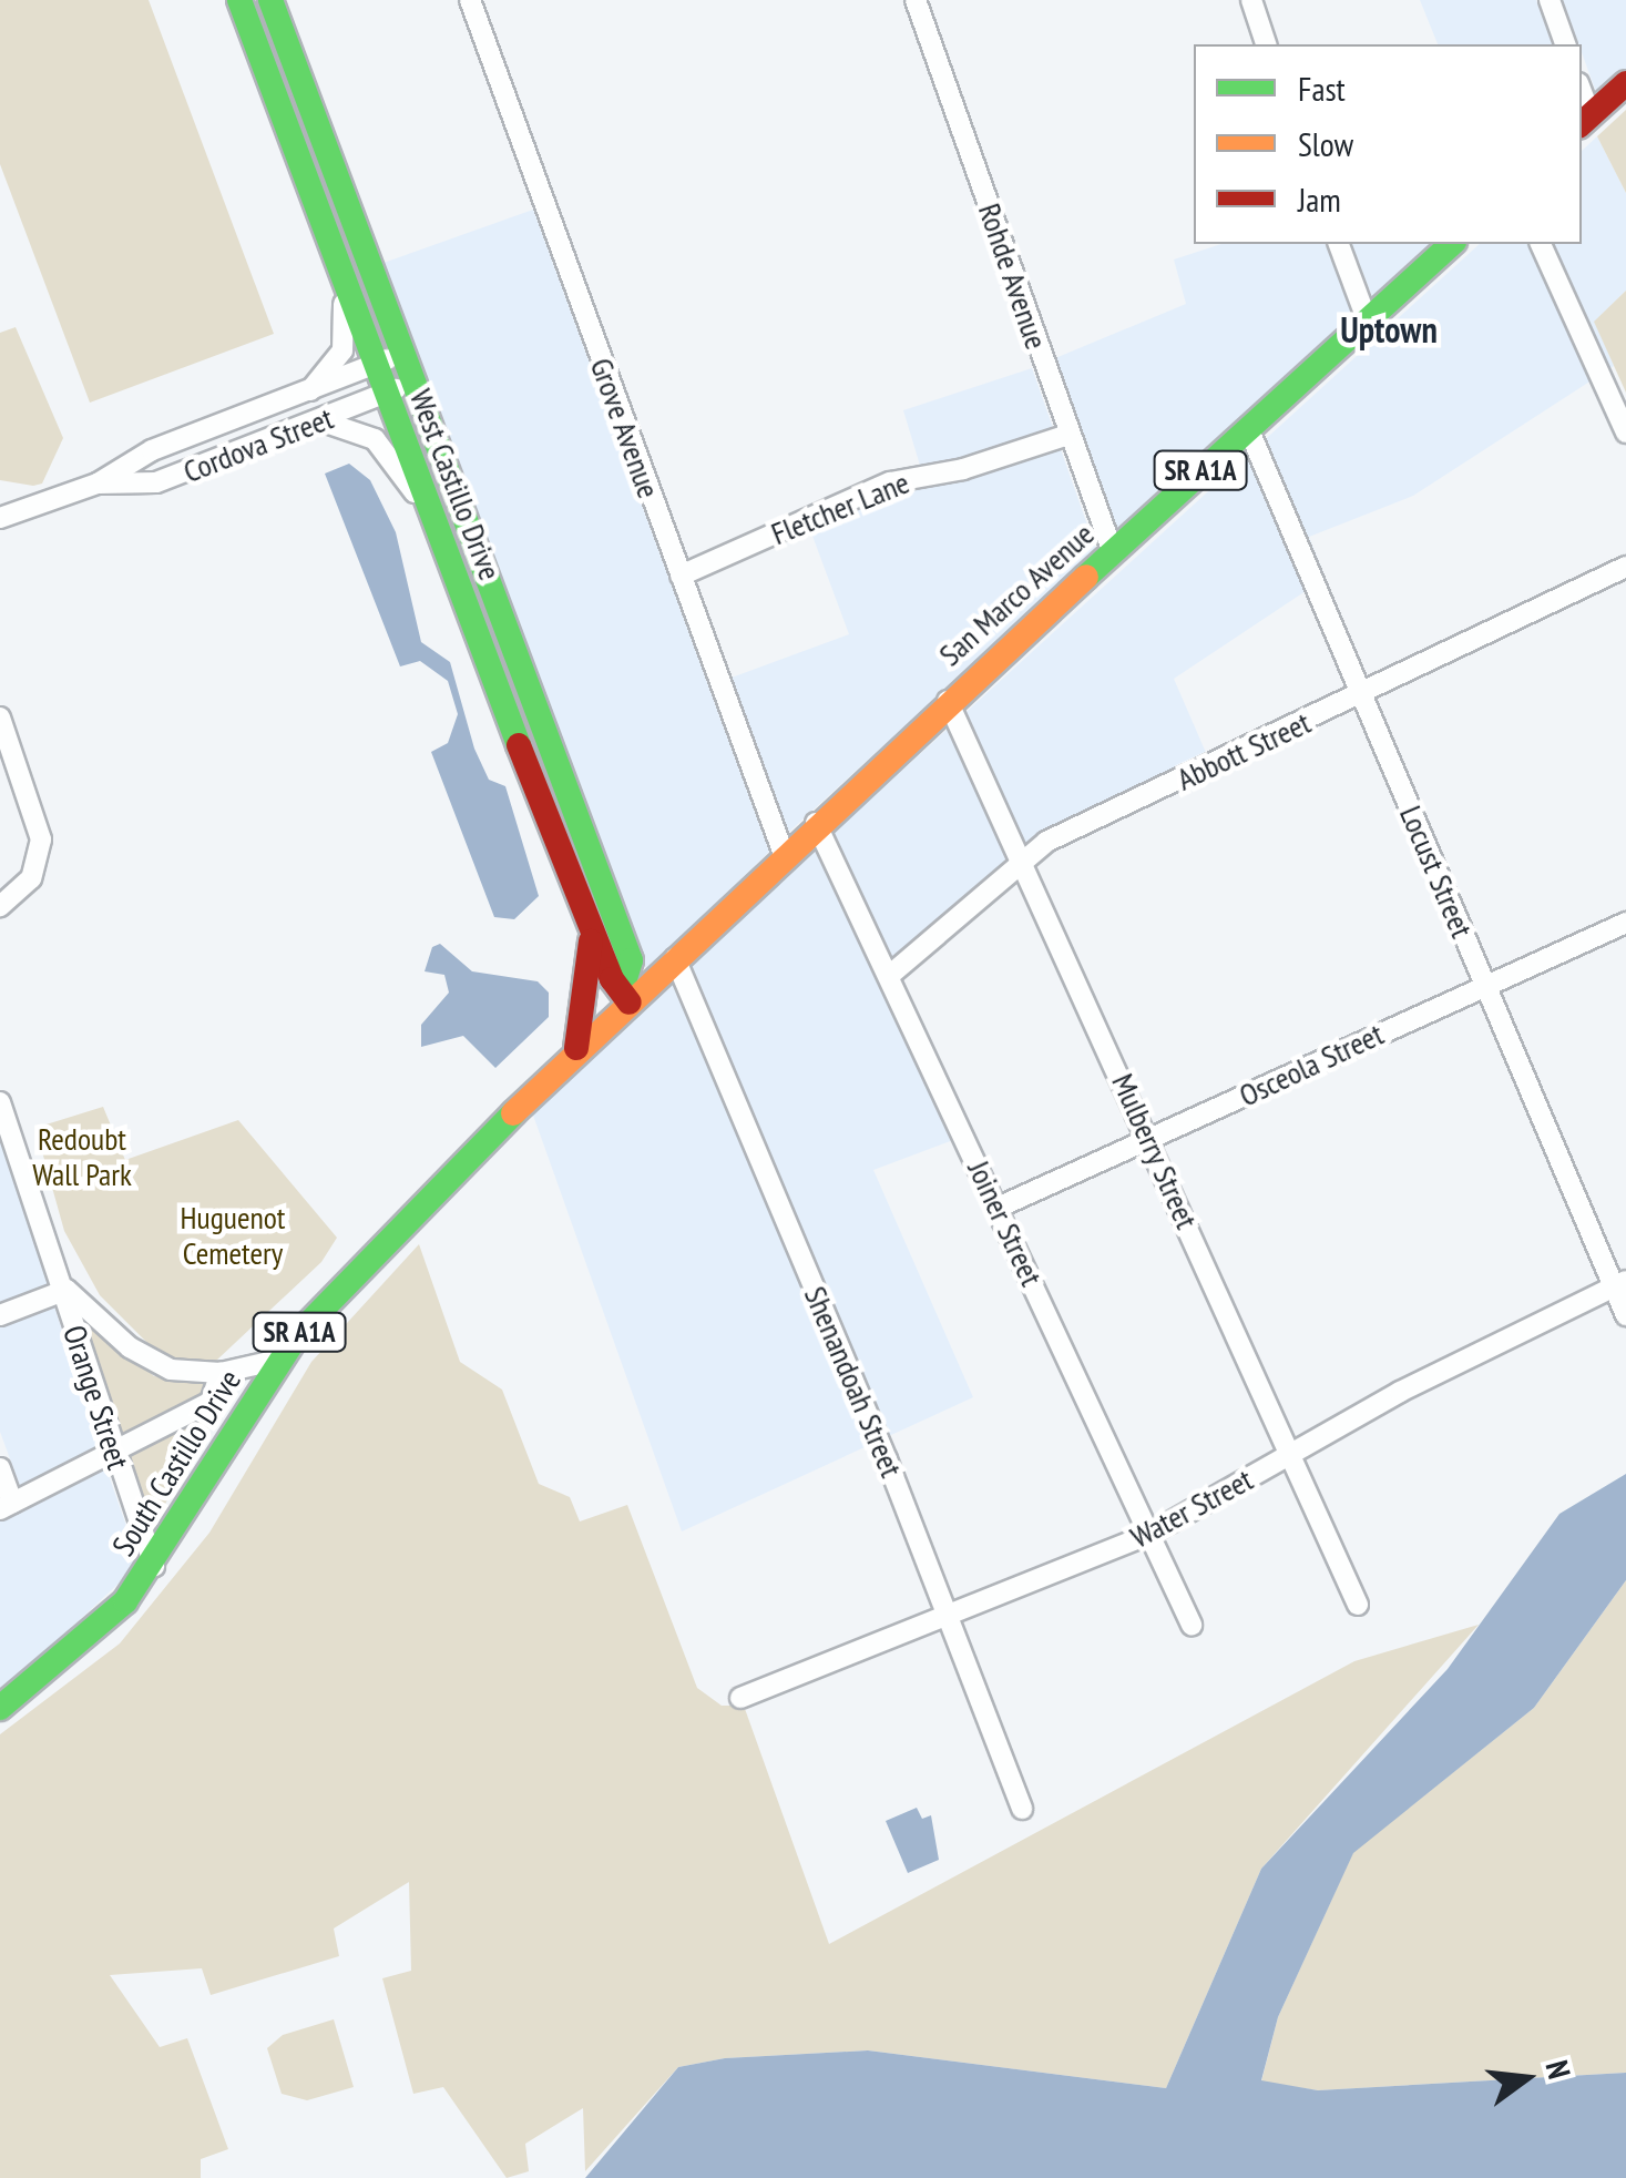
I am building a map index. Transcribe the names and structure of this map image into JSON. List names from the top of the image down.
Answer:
{
  "streets": {
    "main road": [
      "SR A1A",
      "West Castillo Drive",
      "San Marco Avenue",
      "South Castillo Drive"
    ],
    "street": [
      "Rohde Avenue",
      "Grove Avenue",
      "Cordova Street",
      "Fletcher Lane",
      "Abbott Street",
      "Locust Street",
      "Osceola Street",
      "Mulberry Street",
      "Joiner Street",
      "Shenandoah Street",
      "Orange Street",
      "Water Street"
    ]
  },
  "crossings": [
    ["Rohde Avenue", "Fletcher Lane"],
    ["Rohde Avenue", "San Marco Avenue"],
    ["Grove Avenue", "Fletcher Lane"],
    ["Grove Avenue", "San Marco Avenue"],
    ["Cordova Street", "West Castillo Drive"],
    ["West Castillo Drive", "San Marco Avenue"],
    ["West Castillo Drive", "South Castillo Drive"],
    ["San Marco Avenue", "Locust Street"],
    ["San Marco Avenue", "Mulberry Street"],
    ["San Marco Avenue", "Joiner Street"],
    ["San Marco Avenue", "Shenandoah Street"],
    ["San Marco Avenue", "South Castillo Drive"],
    ["Abbott Street", "Locust Street"],
    ["Abbott Street", "Mulberry Street"],
    ["Abbott Street", "Joiner Street"],
    ["Locust Street", "Osceola Street"],
    ["Locust Street", "Water Street"],
    ["Osceola Street", "Mulberry Street"],
    ["Osceola Street", "Joiner Street"],
    ["Mulberry Street", "Water Street"],
    ["Joiner Street", "Water Street"],
    ["Shenandoah Street", "Water Street"],
    ["Orange Street", "South Castillo Drive"]
  ],
  "districts": ["Uptown"],
  "parks": ["Redoubt Wall Park", "Huguenot Cemetery"],
  "legend": ["Fast", "Slow", "Jam"],
  "north": "right"
}
